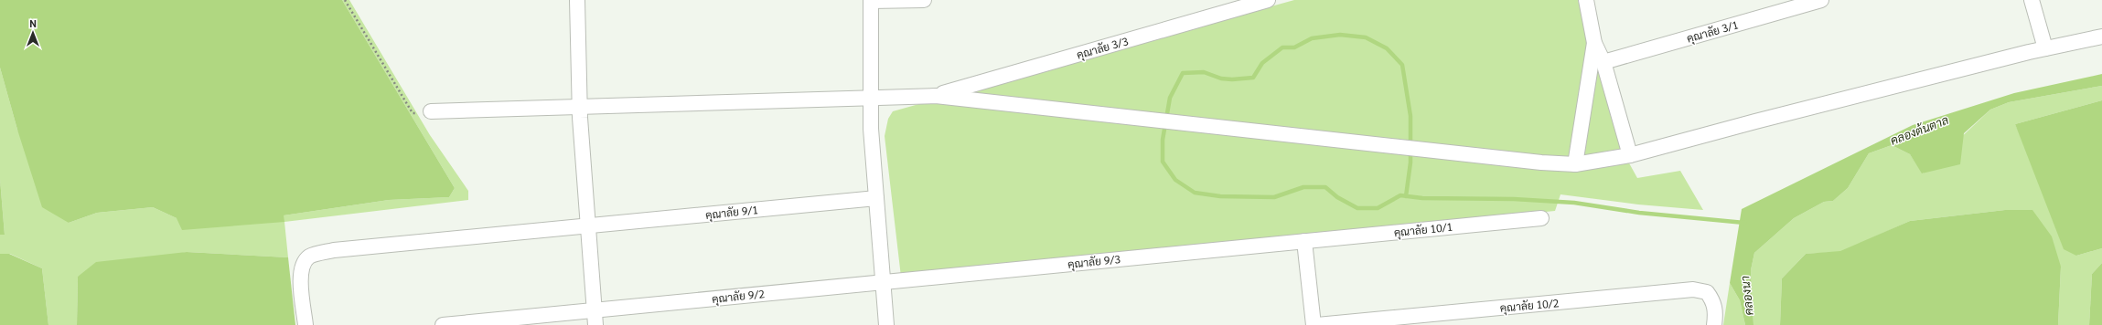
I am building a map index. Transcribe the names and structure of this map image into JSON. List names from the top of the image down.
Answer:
{
  "streets": {
    "street": [
      "คุณาลัย 3/1",
      "คุณาลัย 3/3",
      "คุณาลัย 9/1",
      "คุณาลัย 10/1",
      "คุณาลัย 9/3",
      "คุณาลัย 9/2",
      "คุณาลัย 10/2"
    ]
  },
  "crossings": [
    ["คุณาลัย 10/1", "คุณาลัย 9/3"],
    ["คุณาลัย 9/3", "คุณาลัย 9/2"]
  ],
  "water": ["คลองต้นตาล", "คลองนา"],
  "north": "top"
}
